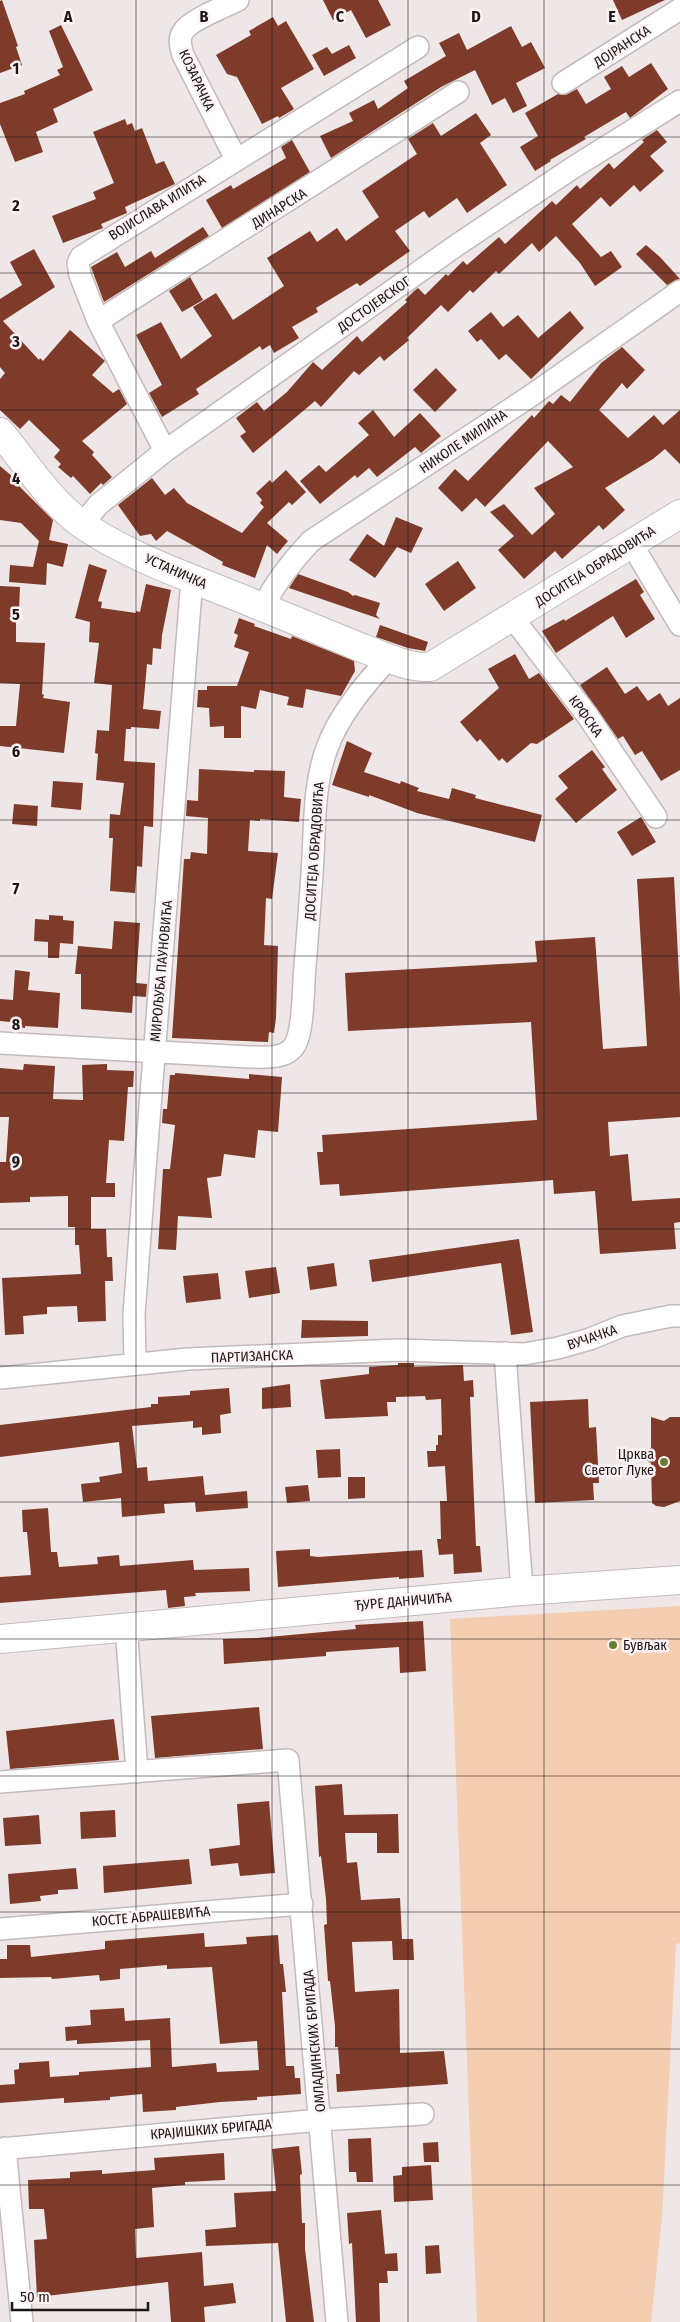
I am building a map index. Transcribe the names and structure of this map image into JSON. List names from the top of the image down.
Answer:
{
  "streets": {
    "street": [
      "ДОЈРАНСКА",
      "КОЗАРАЧКА",
      "ВОЈИСЛАВА ИЛИЋА",
      "ДИНАРСКА",
      "ДОСТОЈЕВСКОГ",
      "НИКОЛЕ МИЛИНА",
      "ДОСИТЕЈА ОБРАДОВИЋА",
      "УСТАНИЧКА",
      "КРФСКА",
      "МИРОЉУБА ПАУНОВИЋА",
      "ВУЧАЧКА",
      "ПАРТИЗАНСКА",
      "ЂУРЕ ДАНИЧИЋА",
      "КОСТЕ АБРАШЕВИЋА",
      "ОМЛАДИНСКИХ БРИГАДА",
      "КРАЈИШКИХ БРИГАДА"
    ]
  },
  "crossings": [
    ["КОЗАРАЧКА", "ВОЈИСЛАВА ИЛИЋА"],
    ["ВОЈИСЛАВА ИЛИЋА", "ДИНАРСКА"],
    ["ВОЈИСЛАВА ИЛИЋА", "ДОСТОЈЕВСКОГ"],
    ["ДОСТОЈЕВСКОГ", "УСТАНИЧКА"],
    ["НИКОЛЕ МИЛИНА", "УСТАНИЧКА"],
    ["ДОСИТЕЈА ОБРАДОВИЋА", "УСТАНИЧКА"],
    ["ДОСИТЕЈА ОБРАДОВИЋА", "КРФСКА"],
    ["ДОСИТЕЈА ОБРАДОВИЋА", "МИРОЉУБА ПАУНОВИЋА"],
    ["УСТАНИЧКА", "МИРОЉУБА ПАУНОВИЋА"],
    ["МИРОЉУБА ПАУНОВИЋА", "ПАРТИЗАНСКА"],
    ["ВУЧАЧКА", "ПАРТИЗАНСКА"],
    ["КОСТЕ АБРАШЕВИЋА", "ОМЛАДИНСКИХ БРИГАДА"],
    ["ОМЛАДИНСКИХ БРИГАДА", "КРАЈИШКИХ БРИГАДА"]
  ],
  "places": ["Црква Светог Луке", "Бувљак"],
  "scale_bar": "50 m",
  "grid": {
    "columns": [
      "A",
      "B",
      "C",
      "D",
      "E"
    ],
    "rows": [
      "1",
      "2",
      "3",
      "4",
      "5",
      "6",
      "7",
      "8",
      "9"
    ]
  }
}
